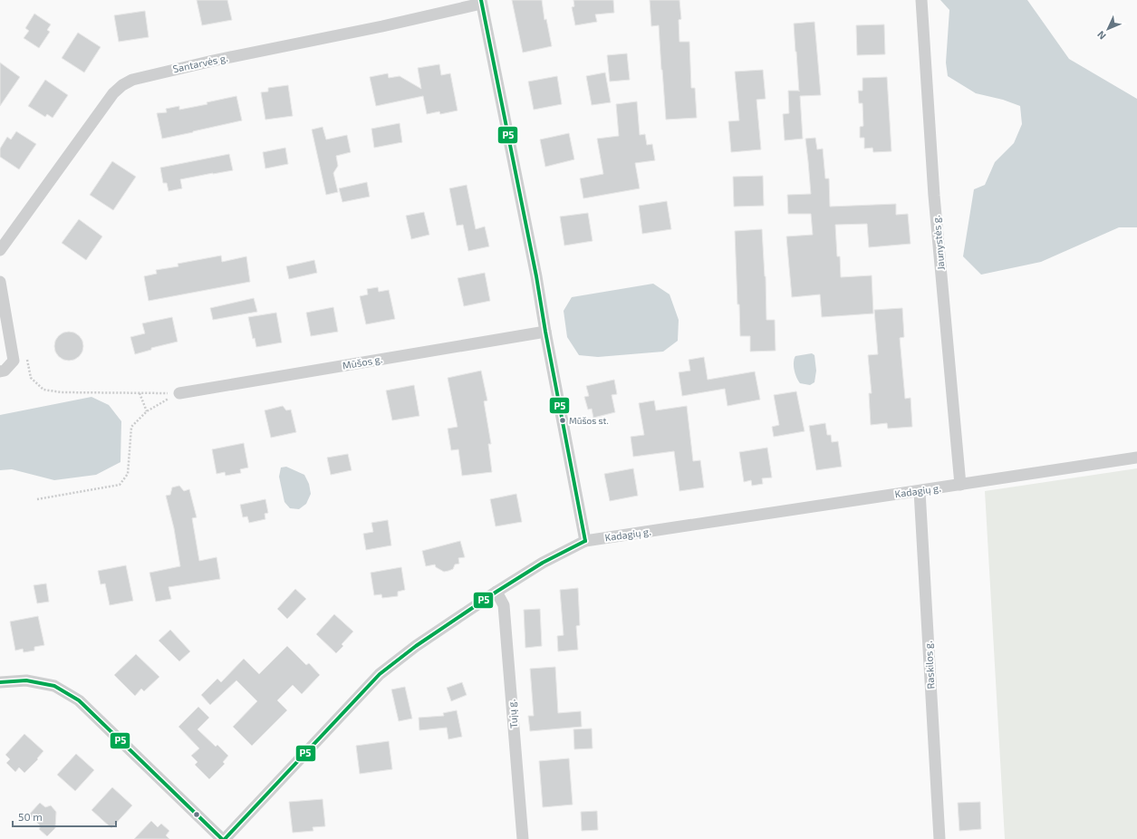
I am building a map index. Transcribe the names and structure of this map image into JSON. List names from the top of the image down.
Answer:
{
  "streets": {
    "street": [
      "Santarvės g.",
      "Jaunystės g.",
      "Mūšos g.",
      "Kadagių g.",
      "Raskilos g.",
      "Tujų g."
    ]
  },
  "crossings": [
    ["Jaunystės g.", "Kadagių g."],
    ["Kadagių g.", "Raskilos g."],
    ["Kadagių g.", "Tujų g."]
  ],
  "places": ["Mūšos st."],
  "lines": ["transit line P5"],
  "scale_bar": "50 m",
  "north": "bottom left"
}
